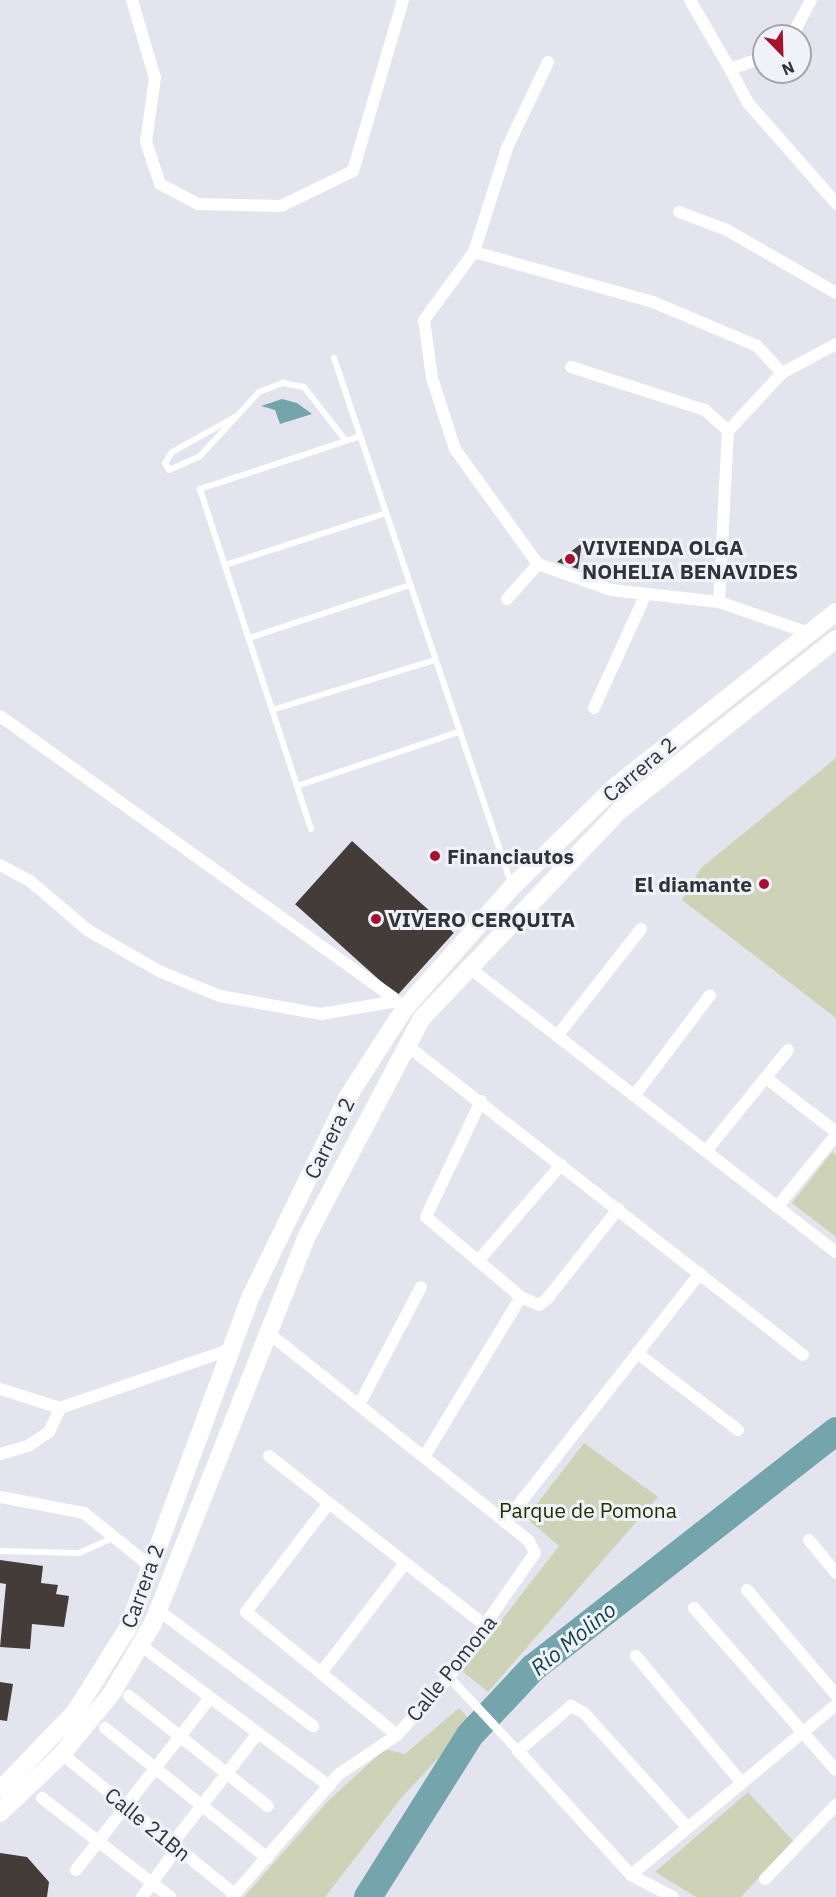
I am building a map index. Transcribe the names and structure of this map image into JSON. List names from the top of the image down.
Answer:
{
  "streets": {
    "main road": ["Carrera 2"],
    "street": ["Calle Pomona", "Calle 21Bn"]
  },
  "crossings": [
    ["Carrera 2", "Calle Pomona"],
    ["Carrera 2", "Calle 21Bn"]
  ],
  "water": ["Río Molino"],
  "parks": ["Parque de Pomona"],
  "places": [
    "VIVIENDA OLGA NOHELIA BENAVIDES",
    "Financiautos",
    "El diamante",
    "VIVERO CERQUITA"
  ],
  "north": "bottom right"
}
